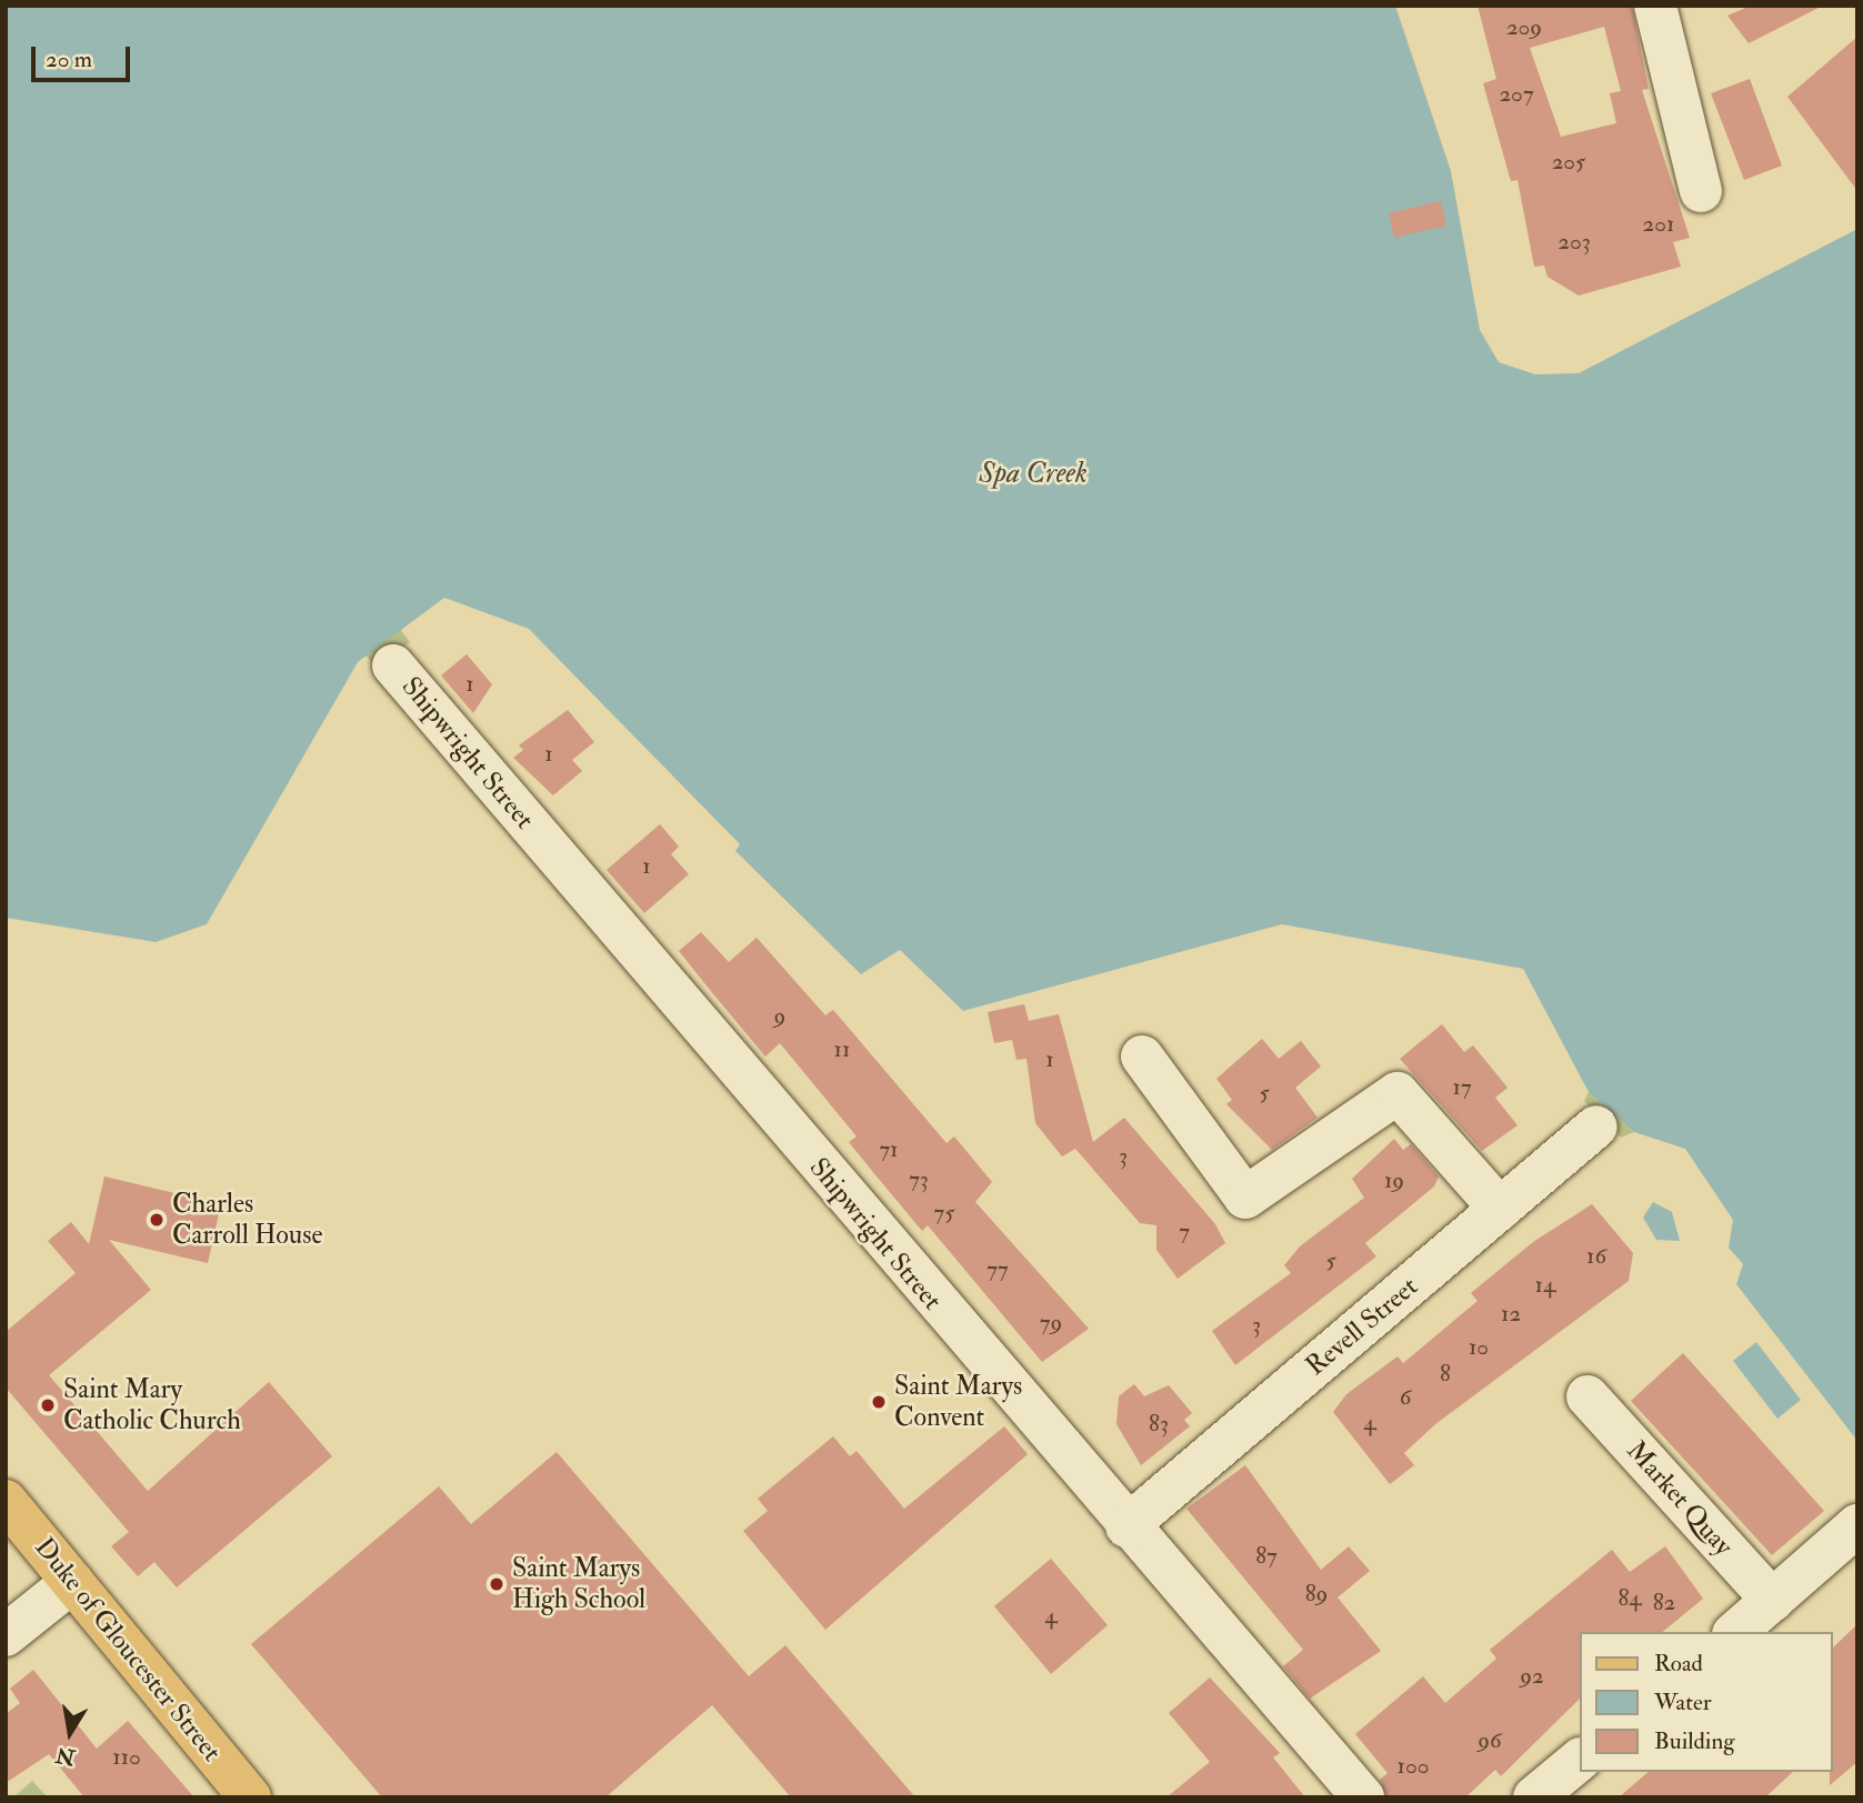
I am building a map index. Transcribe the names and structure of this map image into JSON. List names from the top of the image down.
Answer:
{
  "streets": {
    "main road": ["Duke of Gloucester Street"],
    "street": ["Shipwright Street", "Revell Street", "Market Quay"]
  },
  "crossings": [
    ["Shipwright Street", "Revell Street"]
  ],
  "water": ["Spa Creek"],
  "places": [
    "Charles Carroll House",
    "Saint Marys Convent",
    "Saint Mary Catholic Church",
    "Saint Marys High School"
  ],
  "house_numbers": [
    "209",
    "207",
    "205",
    "201",
    "203",
    "1",
    "1",
    "1",
    "9",
    "11",
    "1",
    "17",
    "5",
    "71",
    "3",
    "73",
    "19",
    "75",
    "7",
    "16",
    "5",
    "77",
    "14",
    "12",
    "79",
    "3",
    "10",
    "8",
    "6",
    "4",
    "83",
    "87",
    "89",
    "84",
    "82",
    "4",
    "92",
    "96",
    "110",
    "100"
  ],
  "legend": ["Road", "Water", "Building"],
  "scale_bar": "20 m",
  "north": "bottom"
}
